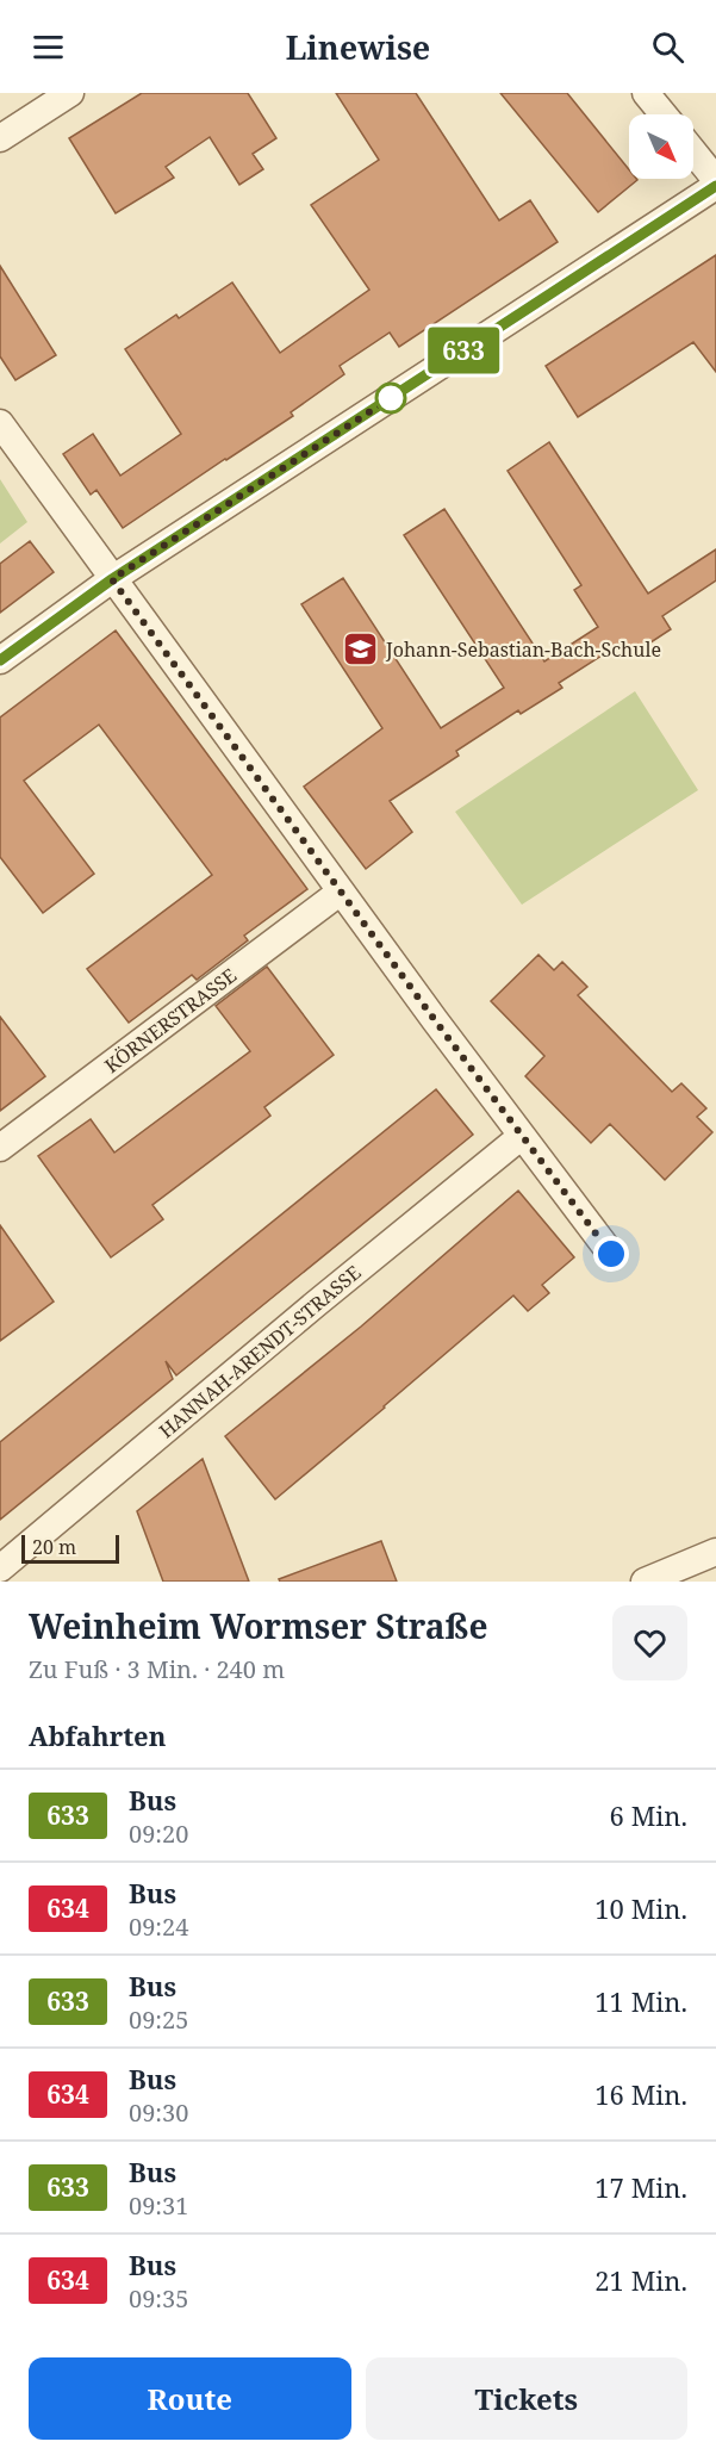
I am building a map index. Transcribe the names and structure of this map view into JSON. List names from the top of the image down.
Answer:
{
  "streets": {
    "street": ["KÖRNERSTRASSE", "HANNAH-ARENDT-STRASSE"]
  },
  "places": {
    "school or university": ["Johann-Sebastian-Bach-Schule"]
  },
  "lines": ["bus line 633"],
  "scale_bar": "20 m",
  "north": "bottom right",
  "page": {
    "header": "Linewise",
    "on_map": "633",
    "scale": "20 m",
    "heading": [
      ["Weinheim Wormser Straße", "Zu Fuß · 3 Min. · 240 m"],
      "Abfahrten"
    ],
    "list": [
      {
        "mark": "633",
        "name": "Bus",
        "note": "09:20",
        "value": "6 Min."
      },
      {
        "mark": "634",
        "name": "Bus",
        "note": "09:24",
        "value": "10 Min."
      },
      {
        "mark": "633",
        "name": "Bus",
        "note": "09:25",
        "value": "11 Min."
      },
      {
        "mark": "634",
        "name": "Bus",
        "note": "09:30",
        "value": "16 Min."
      },
      {
        "mark": "633",
        "name": "Bus",
        "note": "09:31",
        "value": "17 Min."
      },
      {
        "mark": "634",
        "name": "Bus",
        "note": "09:35",
        "value": "21 Min."
      }
    ],
    "buttons": ["Route", "Tickets"]
  }
}
